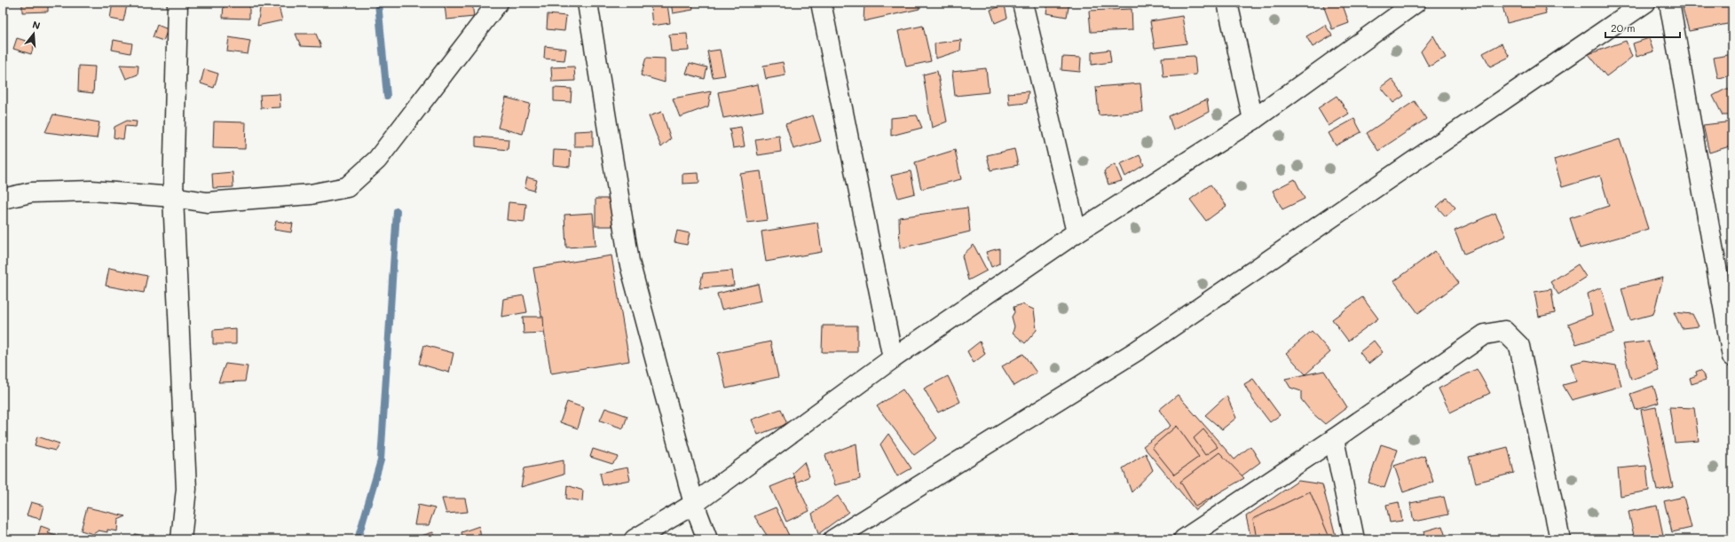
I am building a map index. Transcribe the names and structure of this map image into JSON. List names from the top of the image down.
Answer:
{
  "scale_bar": "20 m",
  "north": "top"
}
